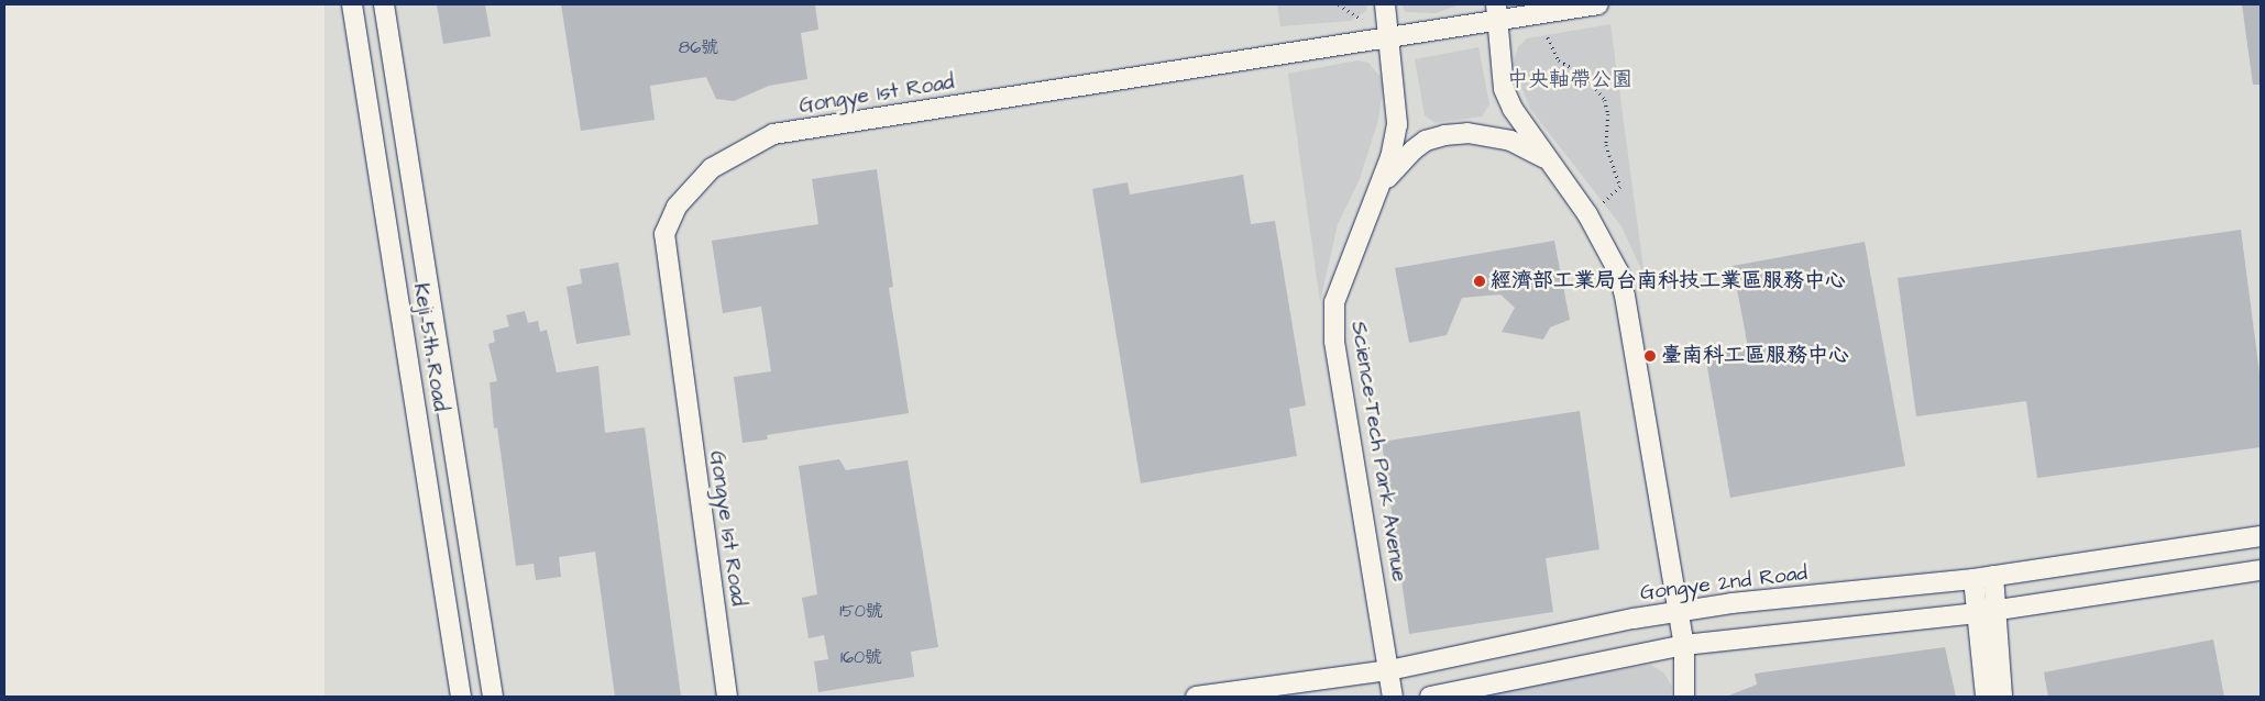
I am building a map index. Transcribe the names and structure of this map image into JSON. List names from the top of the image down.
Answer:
{
  "streets": {
    "street": [
      "Gongye 1st Road",
      "Keji 5th Road",
      "Science-Tech Park Avenue",
      "Gongye 2nd Road"
    ]
  },
  "crossings": [
    ["Gongye 1st Road", "Science-Tech Park Avenue"],
    ["Science-Tech Park Avenue", "Gongye 2nd Road"]
  ],
  "parks": ["中央軸帶公園"],
  "places": ["經濟部工業局台南科技工業區服務中心", "臺南科工區服務中心"],
  "house_numbers": ["86號", "150號", "160號"]
}
